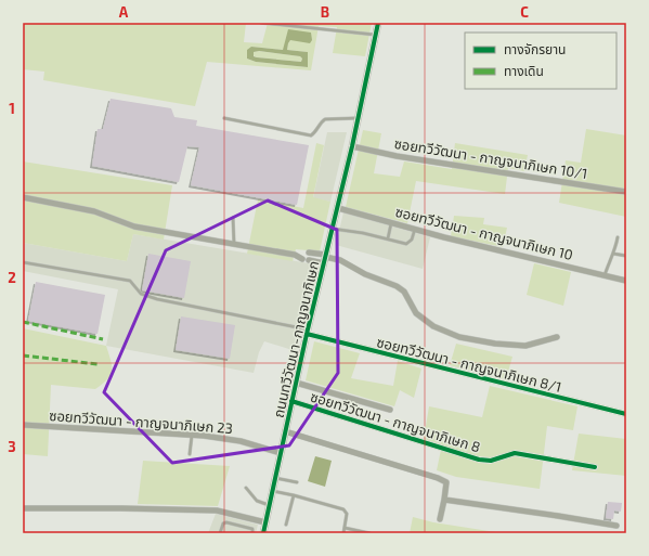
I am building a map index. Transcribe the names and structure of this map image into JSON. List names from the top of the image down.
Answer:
{
  "streets": {
    "street": [
      "ซอยทวีวัฒนา - กาญจนาภิเษก 10/1",
      "ซอยทวีวัฒนา - กาญจนาภิเษก 10",
      "ถนนทวีวัฒนา-กาญจนาภิเษก",
      "ซอยทวีวัฒนา - กาญจนาภิเษก 8/1",
      "ซอยทวีวัฒนา - กาญจนาภิเษก 23",
      "ซอยทวีวัฒนา - กาญจนาภิเษก 8"
    ]
  },
  "crossings": [
    ["ซอยทวีวัฒนา - กาญจนาภิเษก 10/1", "ถนนทวีวัฒนา-กาญจนาภิเษก"],
    ["ซอยทวีวัฒนา - กาญจนาภิเษก 10", "ถนนทวีวัฒนา-กาญจนาภิเษก"],
    ["ถนนทวีวัฒนา-กาญจนาภิเษก", "ซอยทวีวัฒนา - กาญจนาภิเษก 8/1"],
    ["ถนนทวีวัฒนา-กาญจนาภิเษก", "ซอยทวีวัฒนา - กาญจนาภิเษก 23"],
    ["ถนนทวีวัฒนา-กาญจนาภิเษก", "ซอยทวีวัฒนา - กาญจนาภิเษก 8"]
  ],
  "legend": ["ทางจักรยาน", "ทางเดิน"],
  "grid": {
    "columns": ["A", "B", "C"],
    "rows": ["1", "2", "3"]
  }
}
